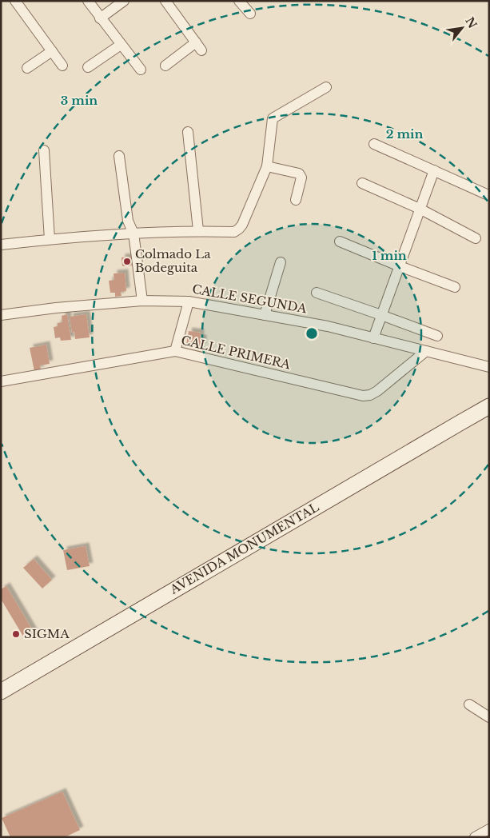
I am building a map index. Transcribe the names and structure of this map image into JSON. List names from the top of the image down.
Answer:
{
  "streets": {
    "main road": ["AVENIDA MONUMENTAL"],
    "street": ["CALLE SEGUNDA", "CALLE PRIMERA"]
  },
  "crossings": [
    ["CALLE SEGUNDA", "CALLE PRIMERA"]
  ],
  "places": ["Colmado La Bodeguita", "SIGMA"],
  "north": "top right",
  "rings": ["3 min", "2 min", "1 min"]
}
